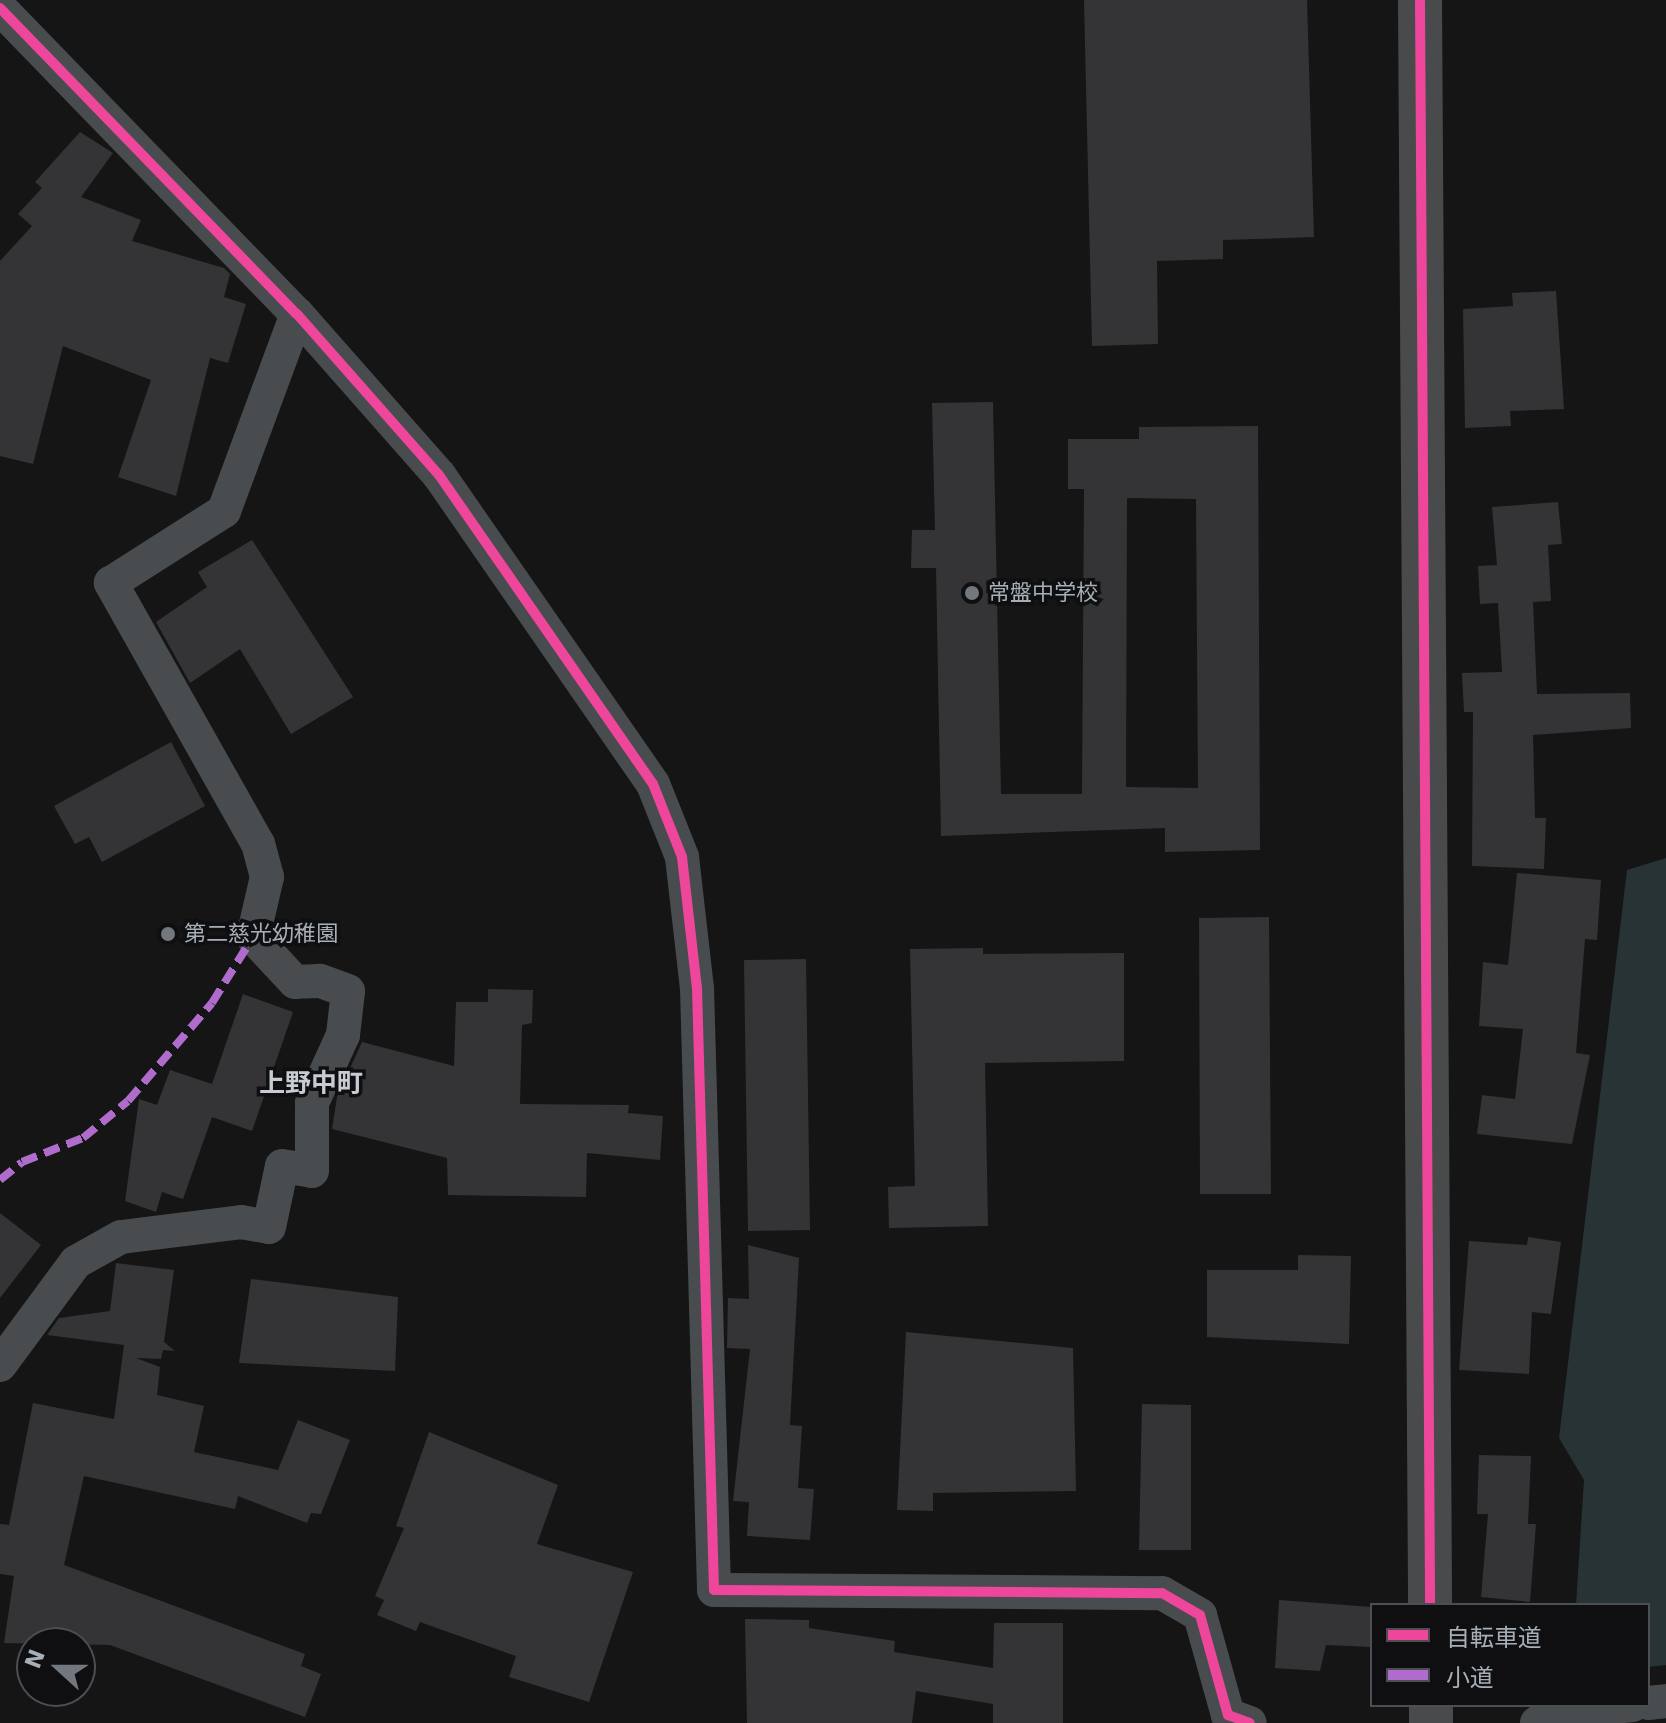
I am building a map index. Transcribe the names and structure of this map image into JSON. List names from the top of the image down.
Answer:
{
  "districts": ["上野中町"],
  "places": ["常盤中学校", "第二慈光幼稚園"],
  "legend": ["自転車道", "小道"],
  "north": "left"
}
